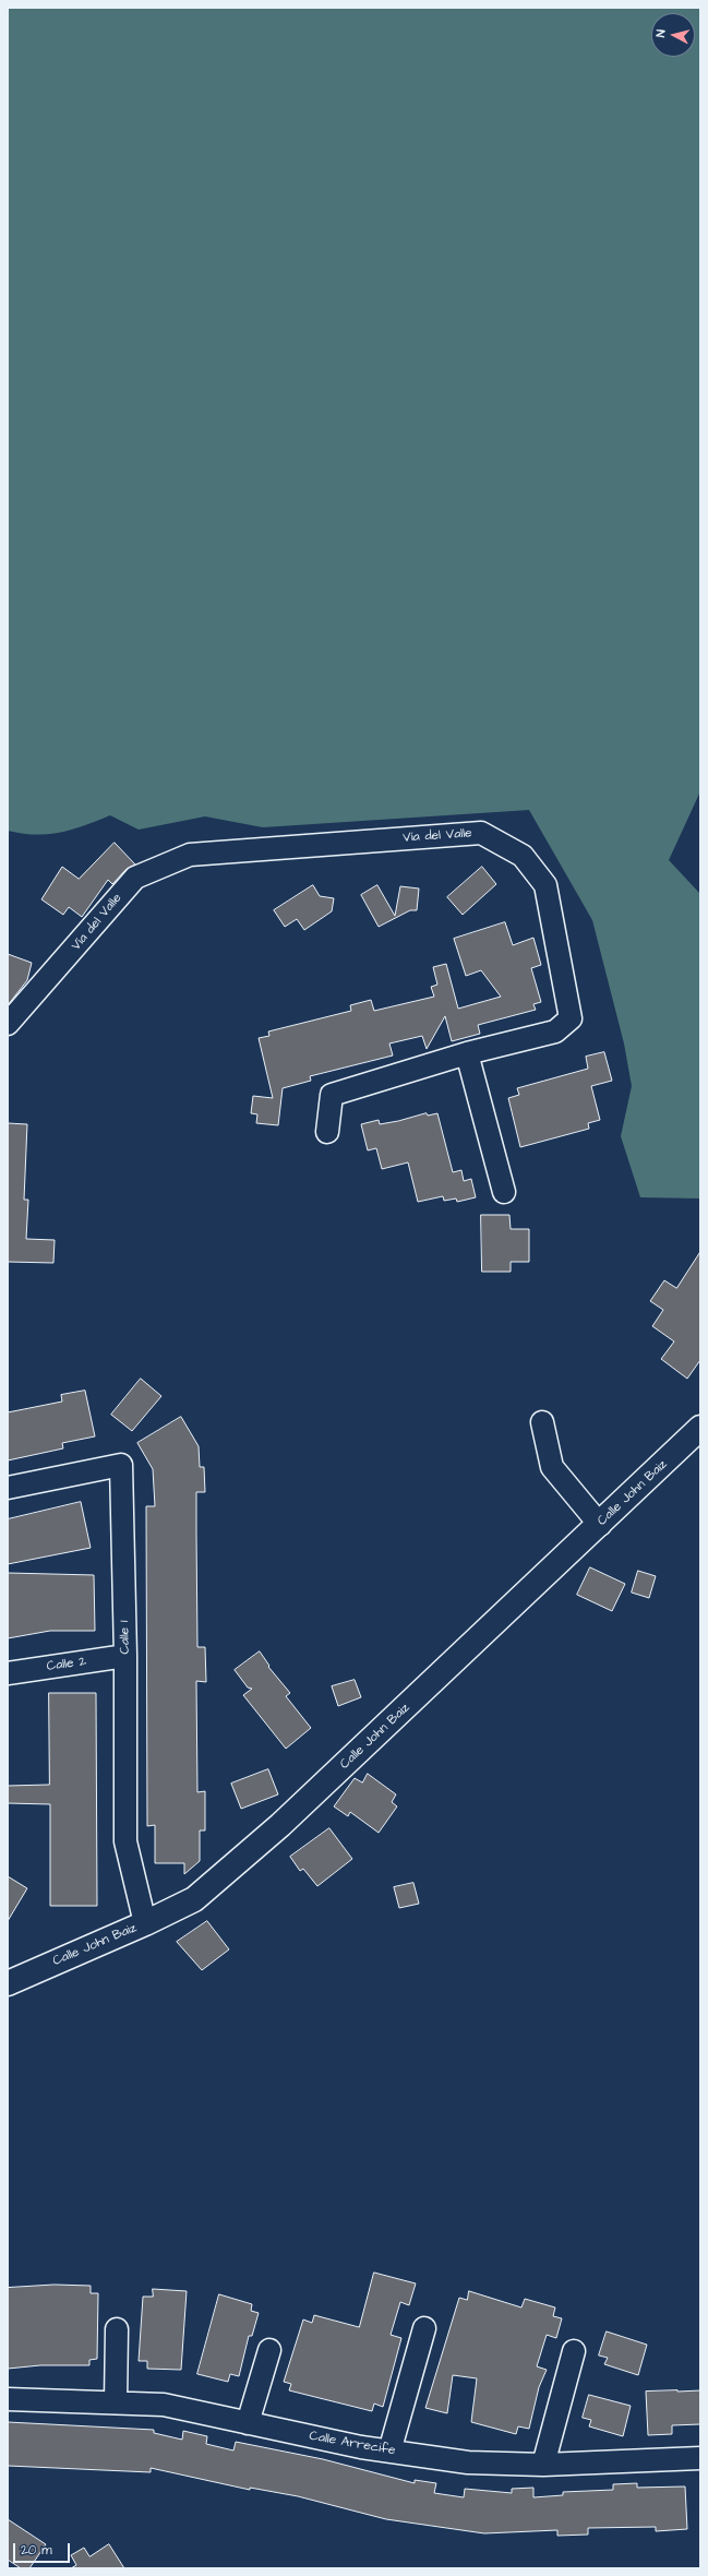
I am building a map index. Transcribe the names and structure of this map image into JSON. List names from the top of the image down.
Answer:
{
  "streets": {
    "street": [
      "Vía del Valle",
      "Calle John Baiz",
      "Calle 1",
      "Calle 2",
      "Calle Arrecife"
    ]
  },
  "crossings": [
    ["Calle John Baiz", "Calle 1"],
    ["Calle 1", "Calle 2"]
  ],
  "scale_bar": "20 m",
  "north": "left"
}
